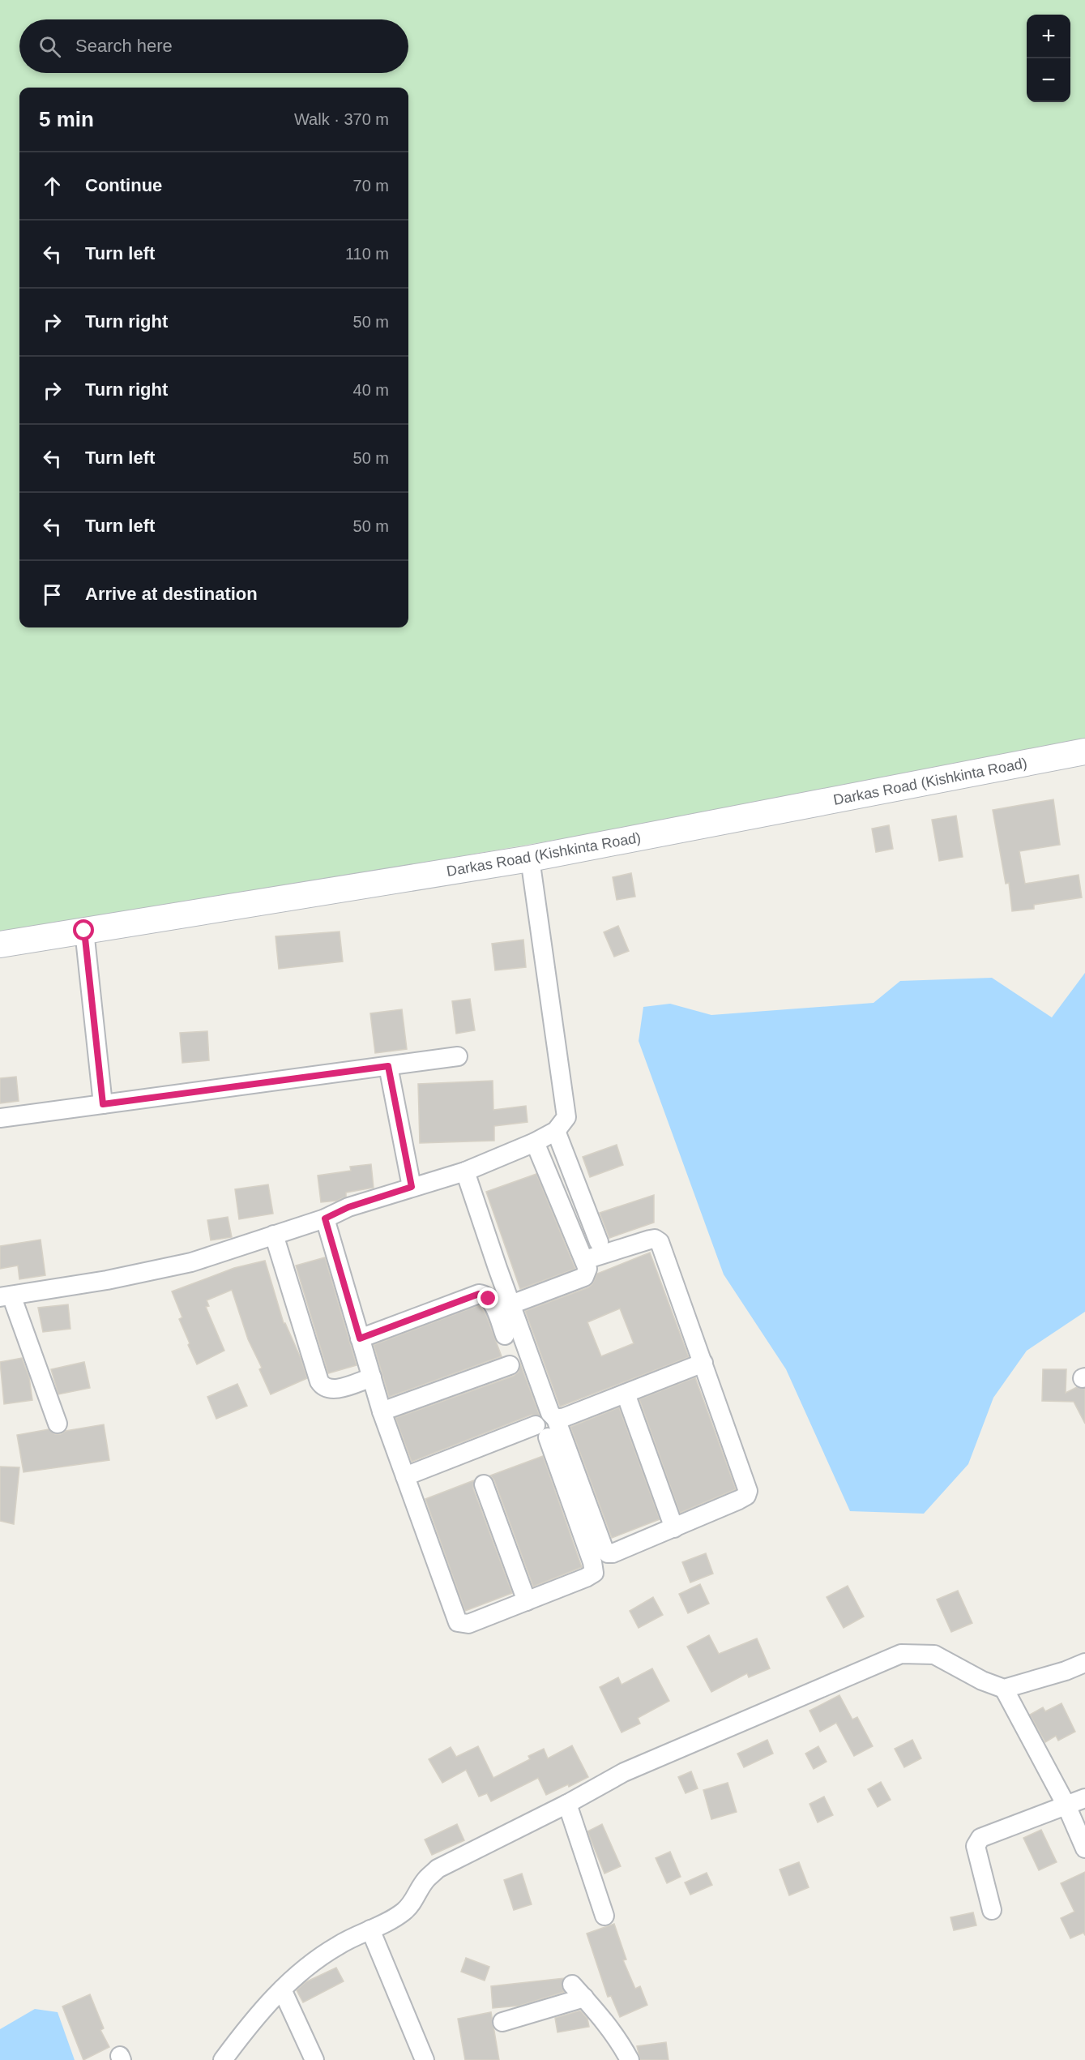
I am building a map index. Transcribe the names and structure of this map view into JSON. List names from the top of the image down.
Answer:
{
  "streets": {
    "main road": ["Darkas Road (Kishkinta Road)"]
  },
  "page": {
    "map_buttons": ["+", "−"],
    "search": "Search here",
    "heading": ["5 min", "Walk · 370 m"],
    "list": [
      ["Continue", "70 m"],
      ["Turn left", "110 m"],
      ["Turn right", "50 m"],
      ["Turn right", "40 m"],
      ["Turn left", "50 m"],
      ["Turn left", "50 m"],
      "Arrive at destination"
    ]
  }
}
